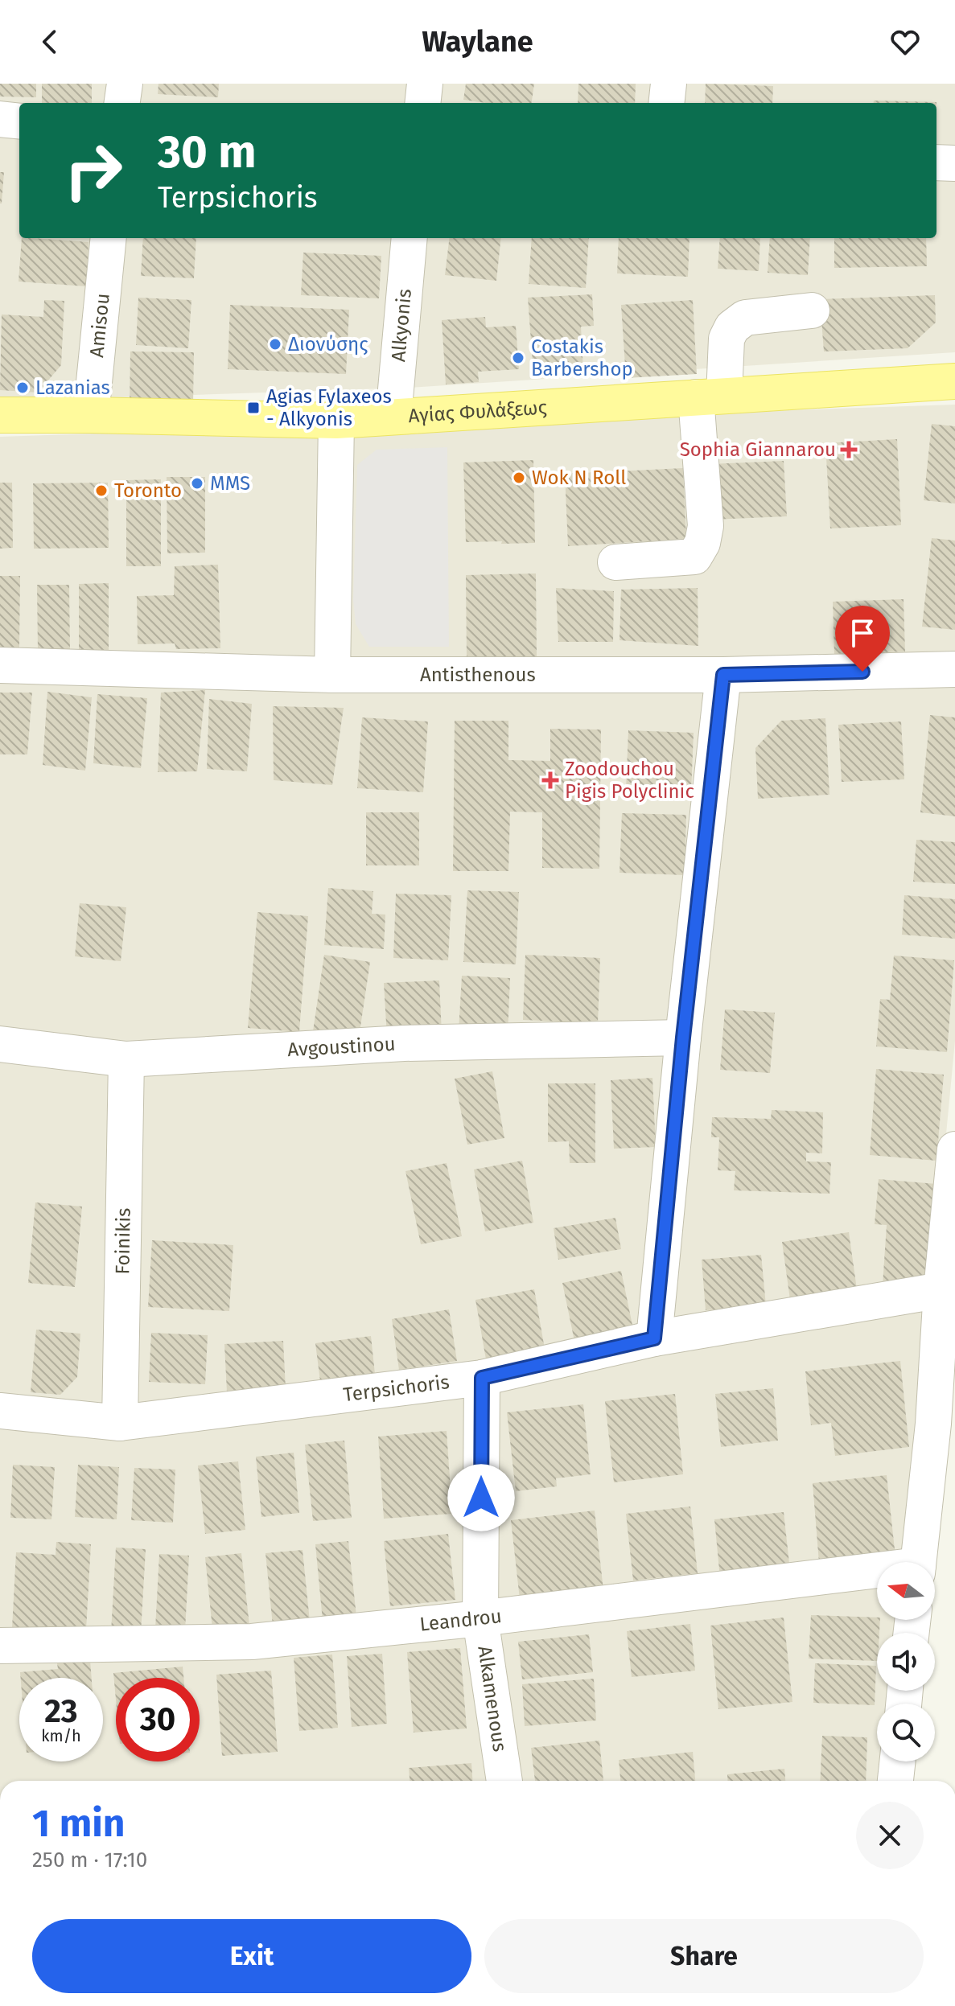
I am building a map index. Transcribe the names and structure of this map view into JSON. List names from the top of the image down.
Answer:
{
  "streets": {
    "main road": ["Αγίας Φυλάξεως"],
    "street": [
      "Amisou",
      "Alkyonis",
      "Antisthenous",
      "Avgoustinou",
      "Foinikis",
      "Terpsichoris",
      "Leandrou",
      "Alkamenous"
    ]
  },
  "crossings": [
    ["Amisou", "Αγίας Φυλάξεως"],
    ["Alkyonis", "Αγίας Φυλάξεως"],
    ["Avgoustinou", "Foinikis"],
    ["Foinikis", "Terpsichoris"],
    ["Terpsichoris", "Alkamenous"],
    ["Leandrou", "Alkamenous"]
  ],
  "places": {
    "other": [
      "Διονύσης",
      "Costakis Barbershop",
      "Lazanias",
      "Wok N Roll",
      "MMS",
      "Toronto"
    ],
    "transit": ["Agias Fylaxeos - Alkyonis"],
    "health": ["Sophia Giannarou", "Zoodouchou Pigis Polyclinic"]
  },
  "north": "left",
  "page": {
    "header": "Waylane",
    "turn": ["30 m", "Terpsichoris"],
    "speed": "23 km/h",
    "limit": "30",
    "heading": ["1 min", "250 m · 17:10"],
    "buttons": ["Exit", "Share"]
  }
}
